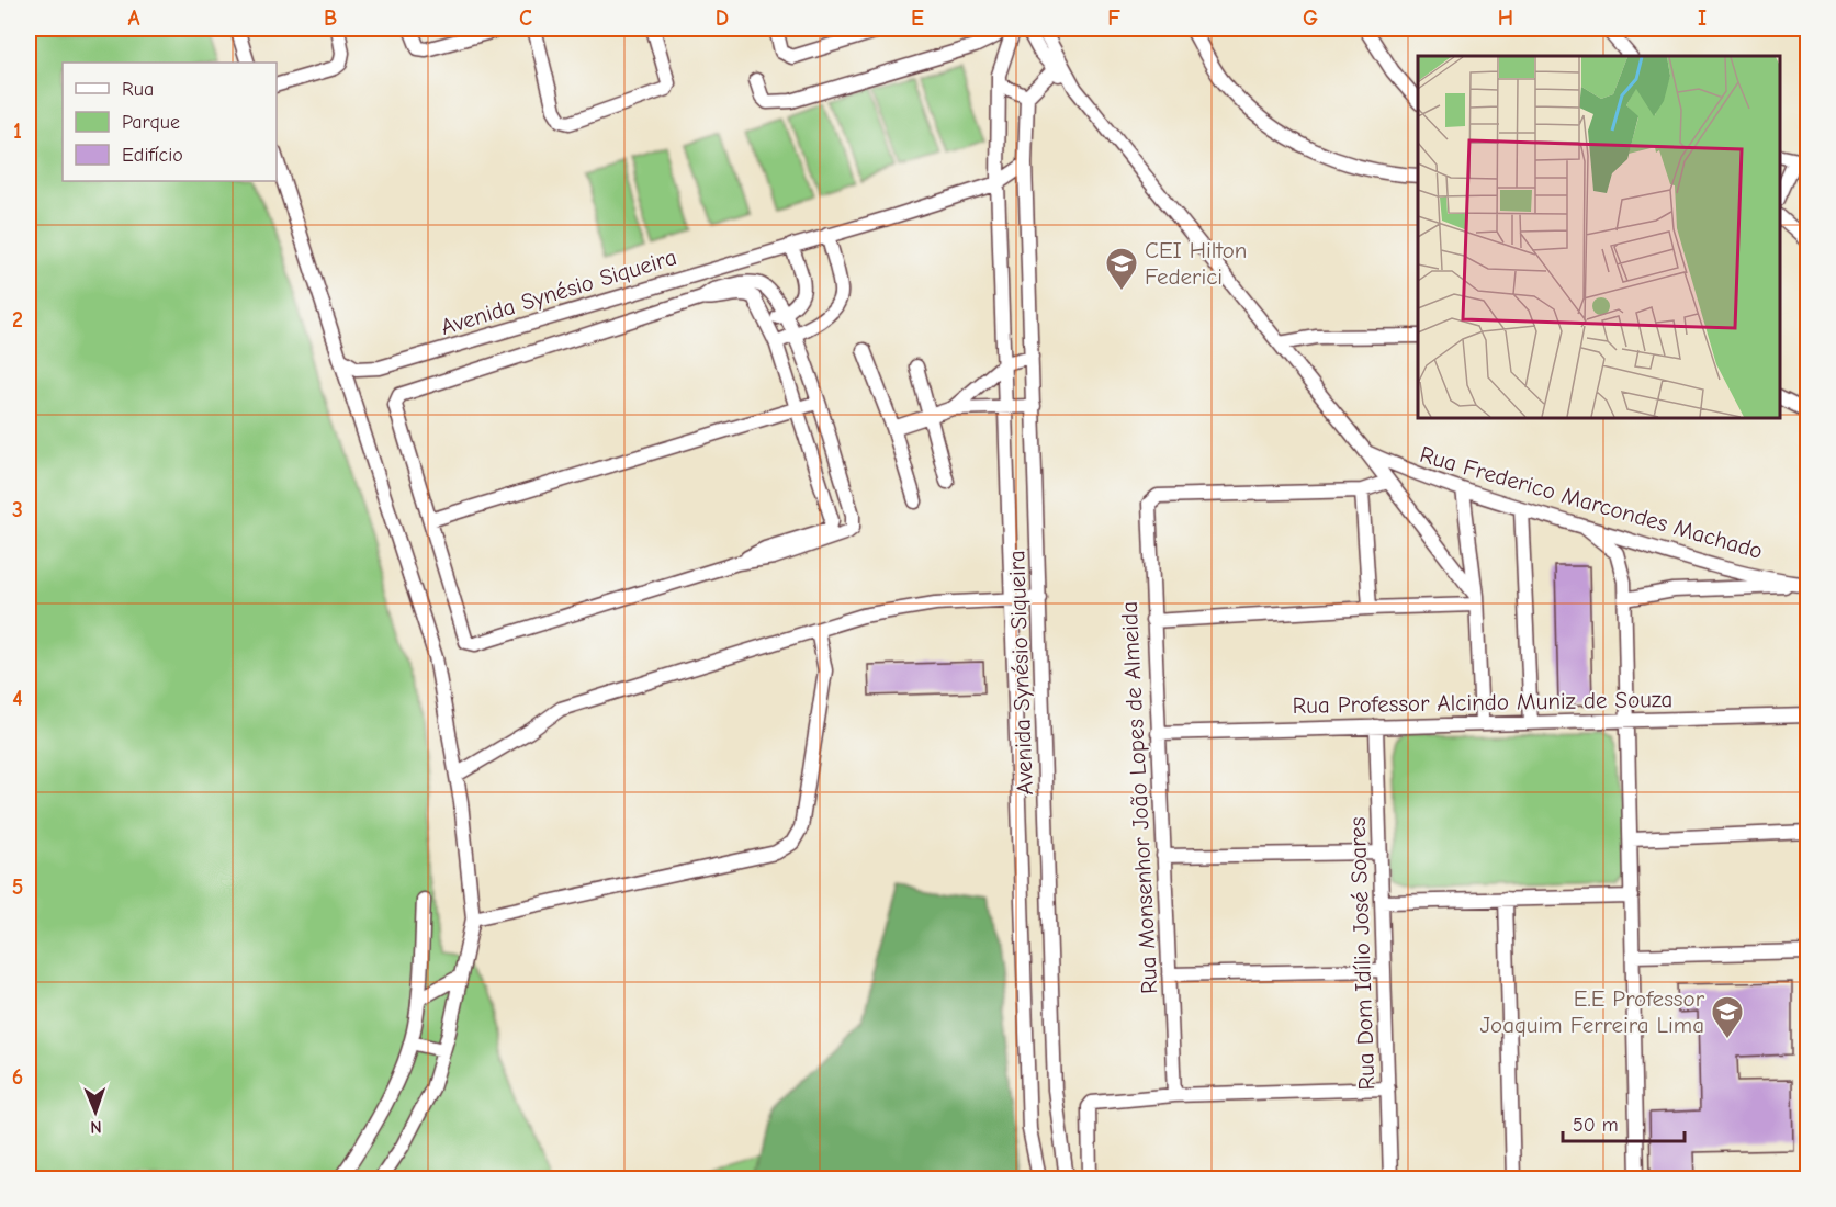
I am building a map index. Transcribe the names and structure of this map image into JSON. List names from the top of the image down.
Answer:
{
  "streets": {
    "street": [
      "Avenida Synésio Siqueira",
      "Rua Frederico Marcondes Machado",
      "Rua Professor Alcindo Muniz de Souza",
      "Rua Monsenhor João Lopes de Almeida",
      "Rua Dom Idílio José Soares"
    ]
  },
  "crossings": [
    ["Rua Professor Alcindo Muniz de Souza", "Rua Monsenhor João Lopes de Almeida"],
    ["Rua Professor Alcindo Muniz de Souza", "Rua Dom Idílio José Soares"]
  ],
  "places": {
    "school or university": ["CEI Hilton Federici", "E.E Professor Joaquim Ferreira Lima"]
  },
  "legend": ["Rua", "Parque", "Edifício"],
  "scale_bar": "50 m",
  "north": "bottom",
  "grid": {
    "columns": [
      "A",
      "B",
      "C",
      "D",
      "E",
      "F",
      "G",
      "H",
      "I"
    ],
    "rows": [
      "1",
      "2",
      "3",
      "4",
      "5",
      "6"
    ]
  }
}
